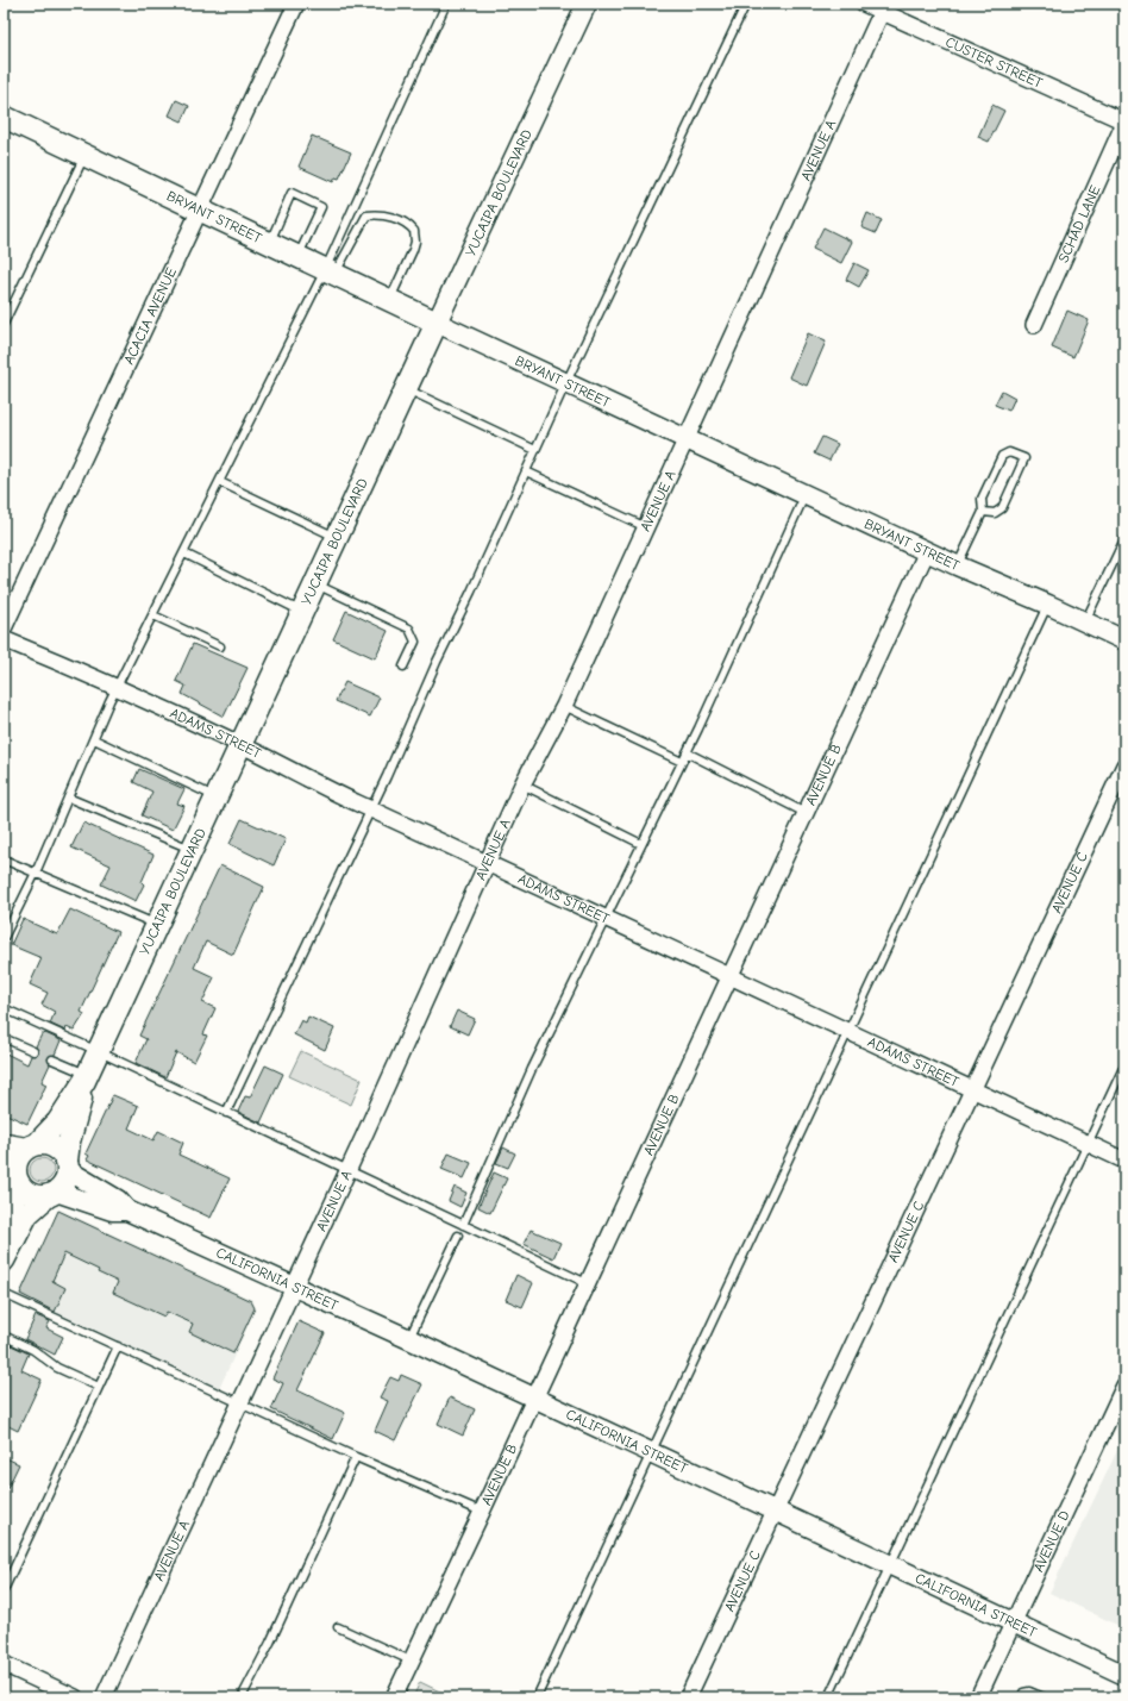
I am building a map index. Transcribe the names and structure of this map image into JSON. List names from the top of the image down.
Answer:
{
  "streets": {
    "main road": ["YUCAIPA BOULEVARD", "BRYANT STREET"],
    "street": [
      "CUSTER STREET",
      "AVENUE A",
      "SCHAD LANE",
      "ACACIA AVENUE",
      "ADAMS STREET",
      "AVENUE B",
      "AVENUE C",
      "CALIFORNIA STREET",
      "AVENUE D"
    ]
  },
  "crossings": [
    ["CUSTER STREET", "AVENUE A"],
    ["CUSTER STREET", "SCHAD LANE"],
    ["AVENUE A", "BRYANT STREET"],
    ["AVENUE A", "ADAMS STREET"],
    ["AVENUE A", "CALIFORNIA STREET"],
    ["YUCAIPA BOULEVARD", "BRYANT STREET"],
    ["YUCAIPA BOULEVARD", "ADAMS STREET"],
    ["YUCAIPA BOULEVARD", "CALIFORNIA STREET"],
    ["BRYANT STREET", "ACACIA AVENUE"],
    ["BRYANT STREET", "AVENUE B"],
    ["ADAMS STREET", "AVENUE B"],
    ["ADAMS STREET", "AVENUE C"],
    ["AVENUE B", "CALIFORNIA STREET"],
    ["AVENUE C", "CALIFORNIA STREET"],
    ["CALIFORNIA STREET", "AVENUE D"]
  ]
}
